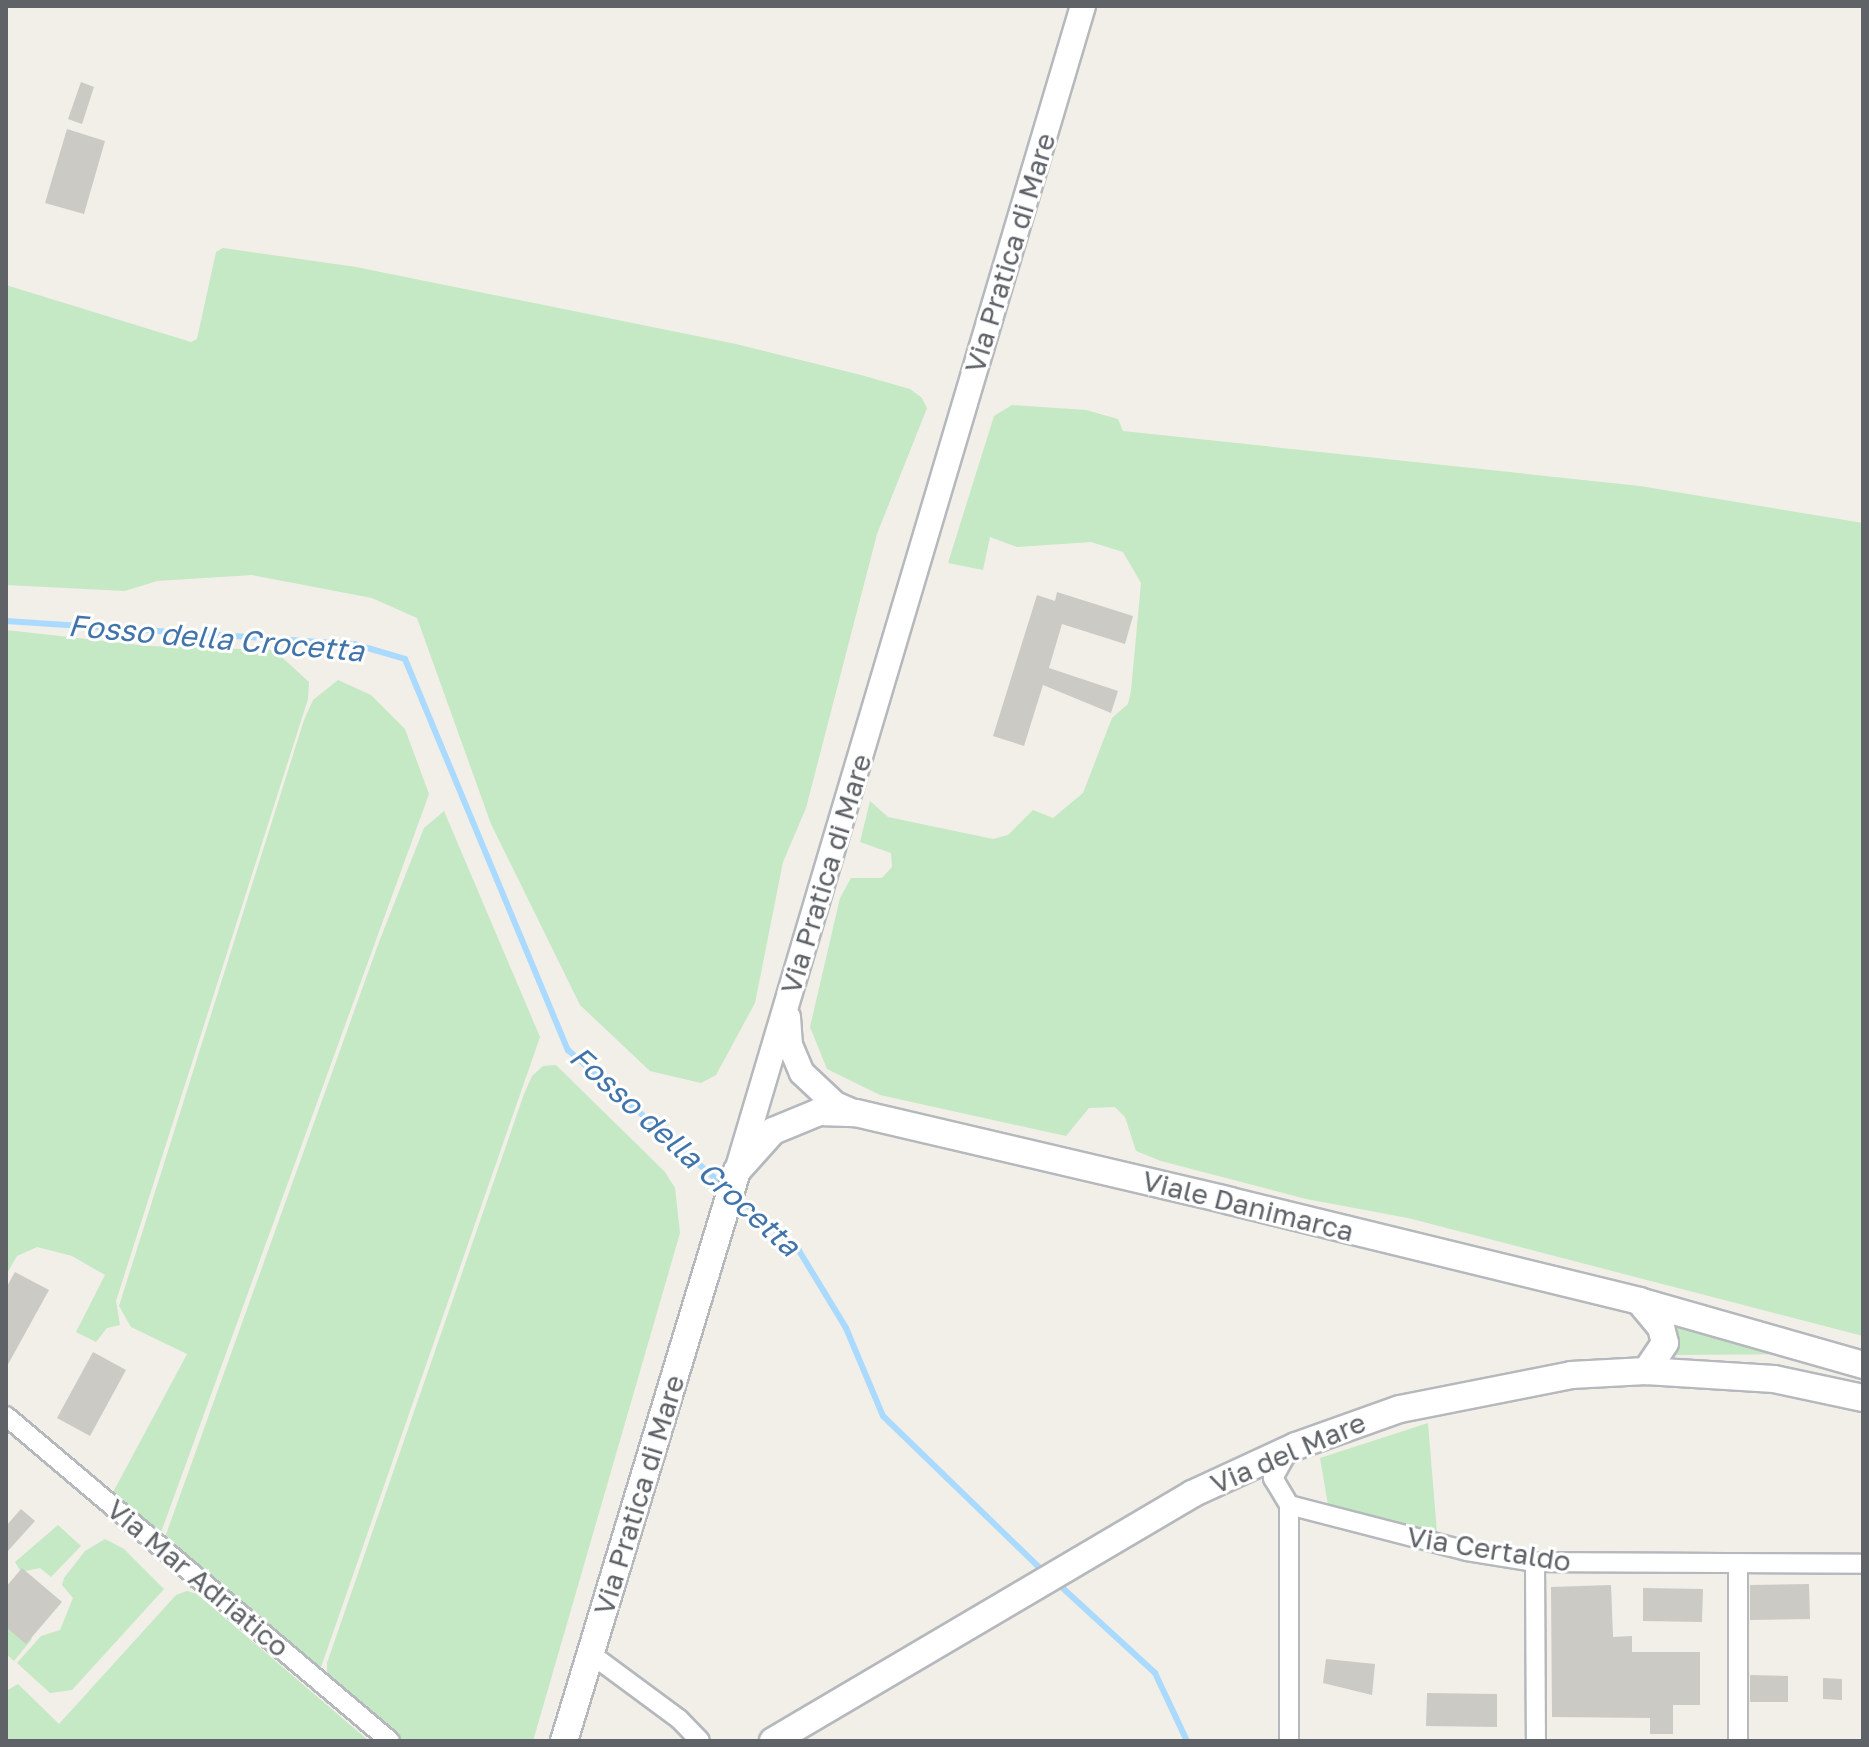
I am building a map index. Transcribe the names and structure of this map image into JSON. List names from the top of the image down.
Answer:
{
  "streets": {
    "main road": ["Via Pratica di Mare", "Viale Danimarca", "Via del Mare"],
    "street": ["Via Certaldo", "Via Mar Adriatico"]
  },
  "crossings": [
    ["Via Pratica di Mare", "Viale Danimarca"]
  ],
  "water": ["Fosso della Crocetta"]
}
